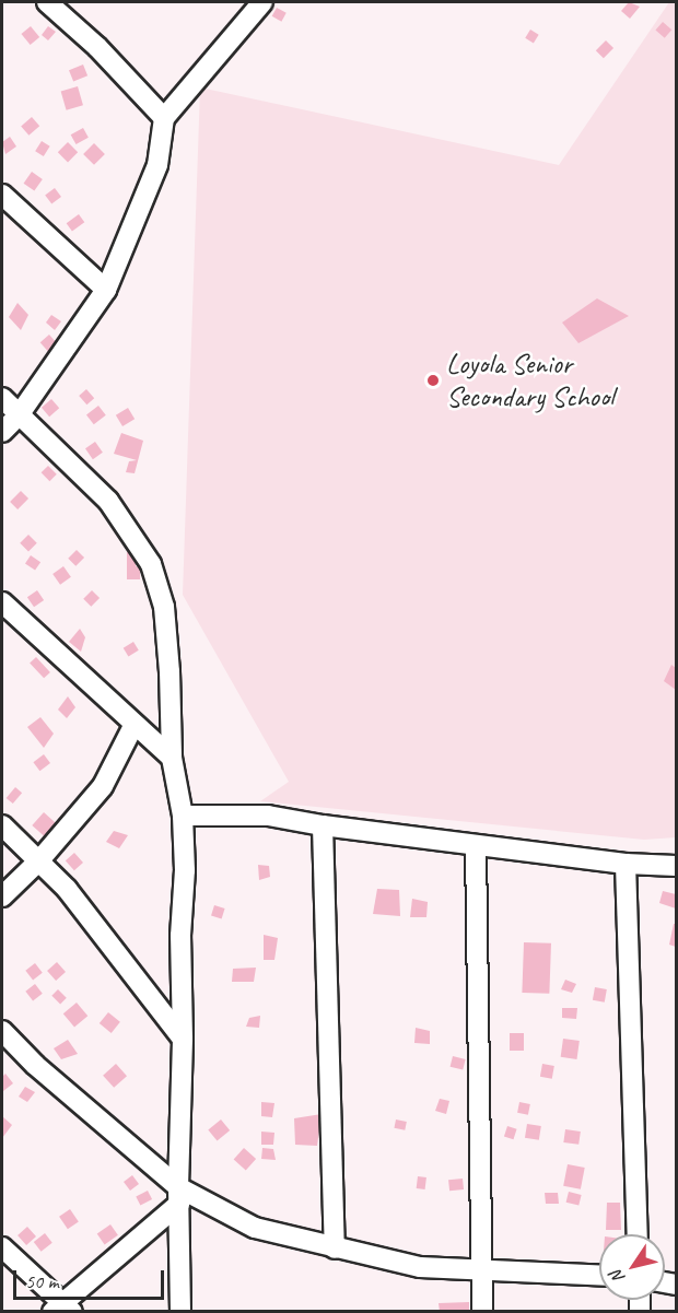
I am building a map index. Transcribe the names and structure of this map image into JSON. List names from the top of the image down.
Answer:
{
  "places": ["Loyola Senior Secondary School"],
  "scale_bar": "50 m",
  "north": "bottom left"
}
